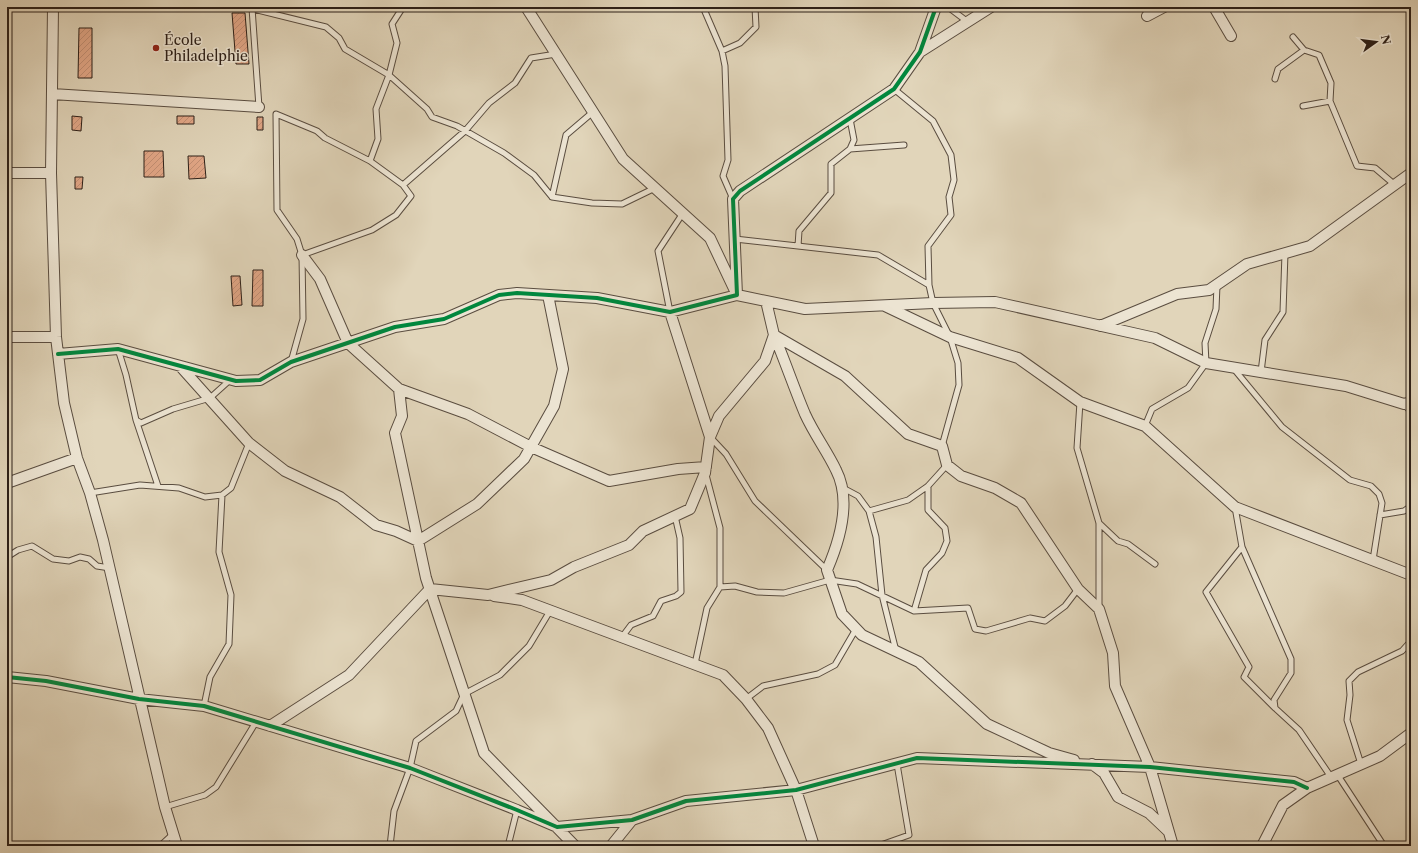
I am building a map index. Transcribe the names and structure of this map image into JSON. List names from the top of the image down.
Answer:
{
  "places": ["École Philadelphie"],
  "north": "right"
}
